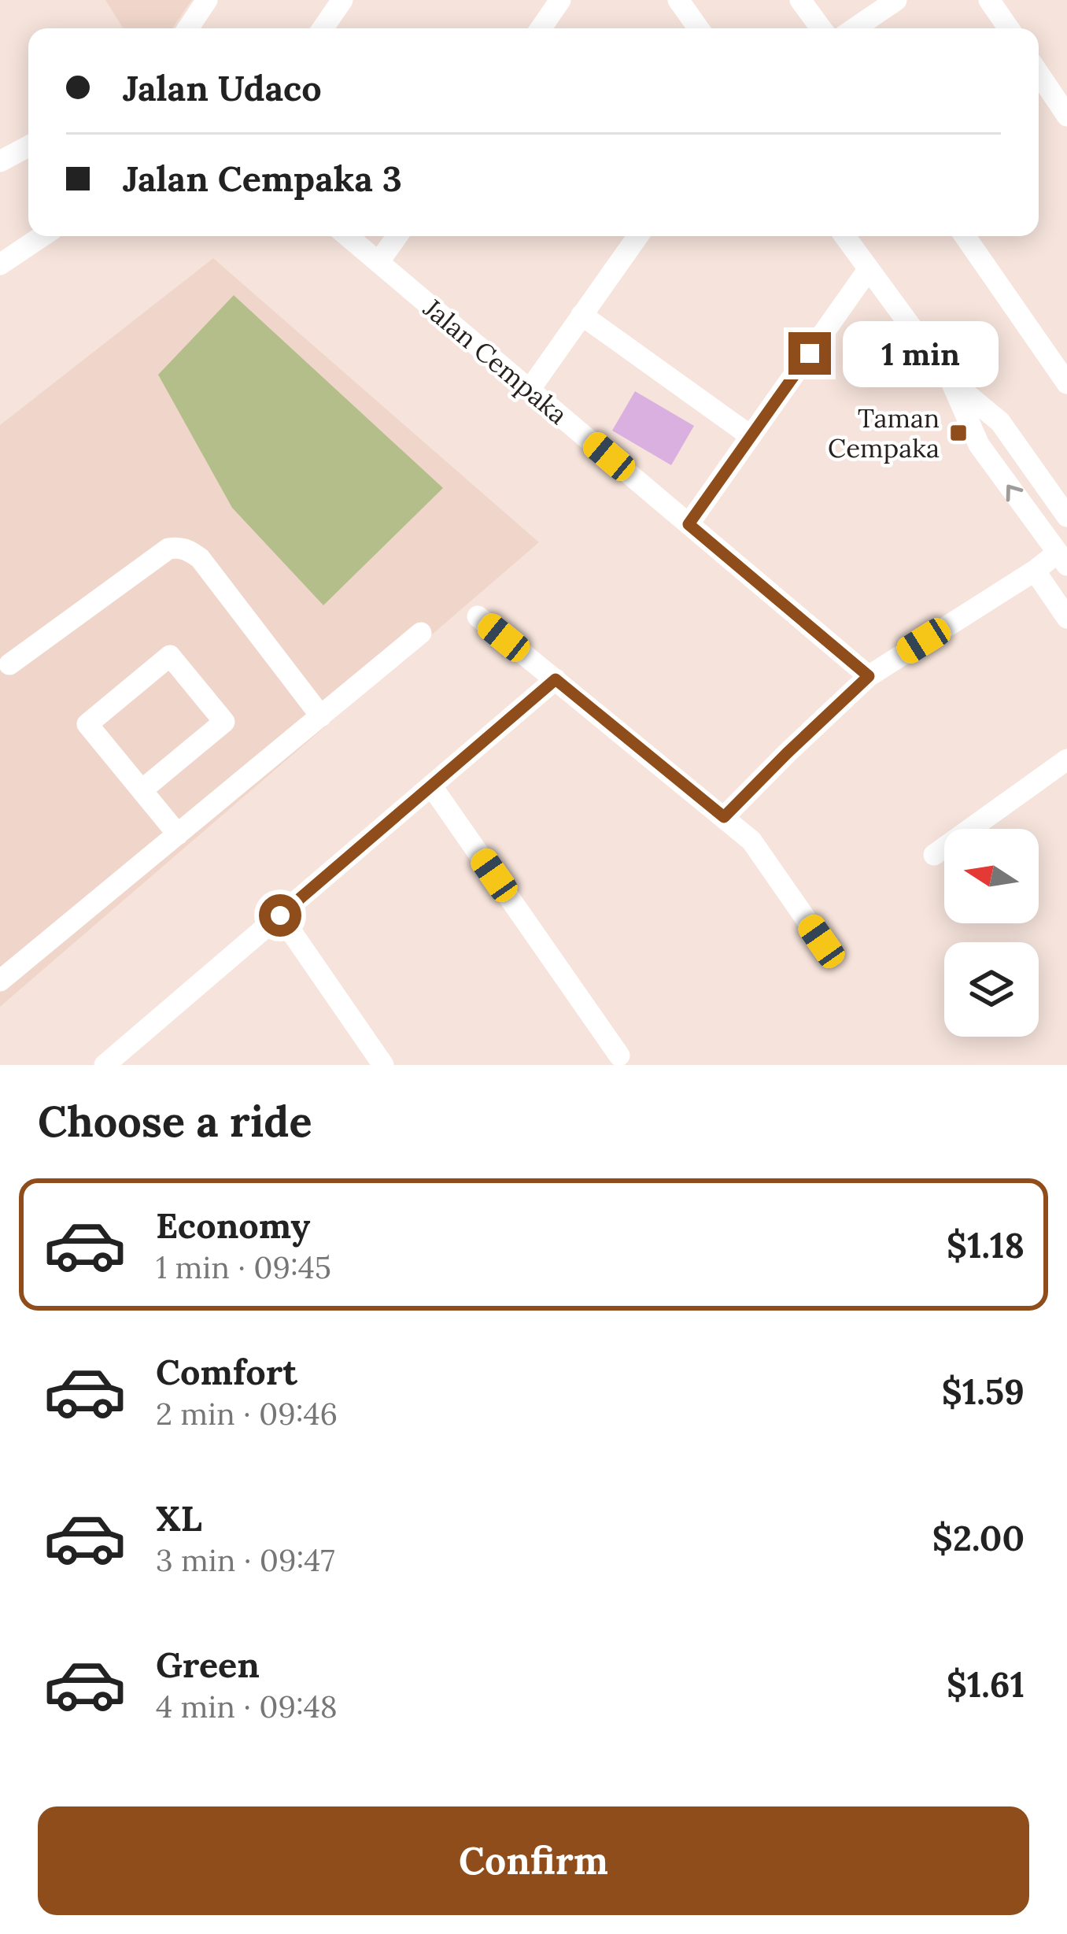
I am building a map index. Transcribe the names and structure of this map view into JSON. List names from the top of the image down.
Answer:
{
  "streets": {
    "street": ["Jalan Cempaka"]
  },
  "places": {
    "transit": ["Taman Cempaka"]
  },
  "north": "left",
  "page": {
    "banner": ["Jalan Udaco", "Jalan Cempaka 3"],
    "bubble": "1 min",
    "heading": "Choose a ride",
    "list": [
      {
        "name": "Economy",
        "note": "1 min · 09:45",
        "value": "$1.18"
      },
      {
        "name": "Comfort",
        "note": "2 min · 09:46",
        "value": "$1.59"
      },
      {
        "name": "XL",
        "note": "3 min · 09:47",
        "value": "$2.00"
      },
      {
        "name": "Green",
        "note": "4 min · 09:48",
        "value": "$1.61"
      }
    ],
    "buttons": "Confirm"
  }
}
